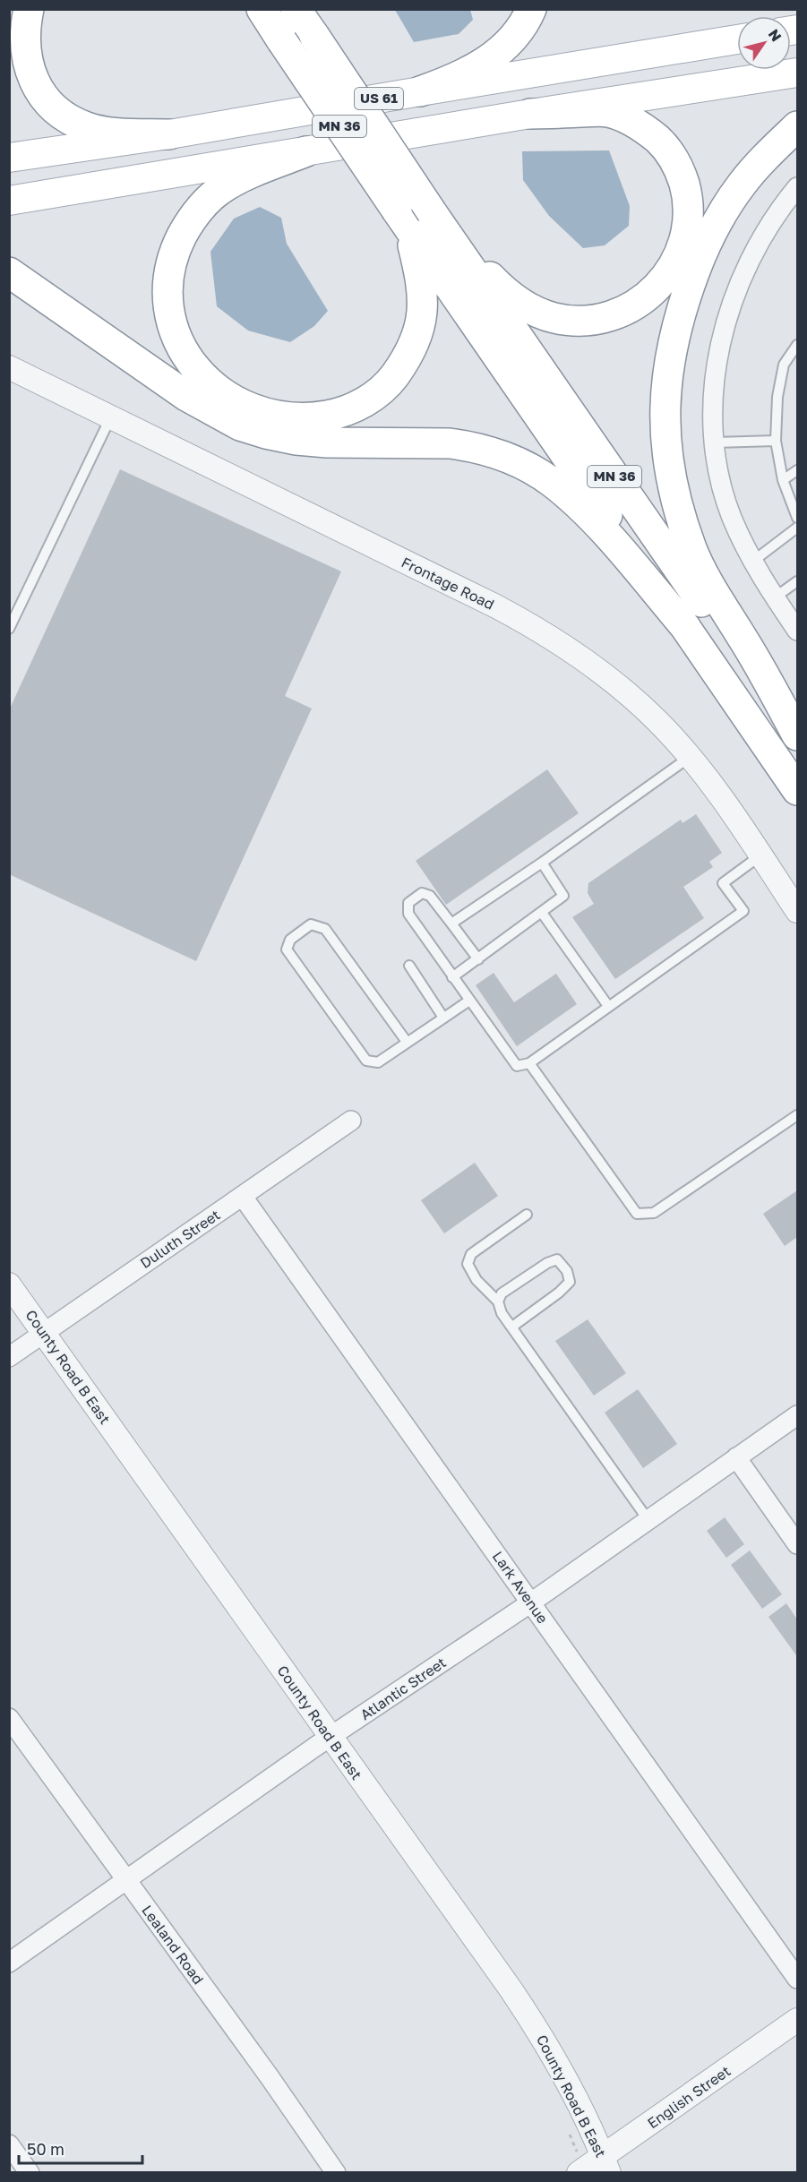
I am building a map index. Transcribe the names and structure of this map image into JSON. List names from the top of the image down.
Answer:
{
  "streets": {
    "highway": ["MN 36"],
    "main road": ["US 61"],
    "street": [
      "Frontage Road",
      "Duluth Street",
      "County Road B East",
      "Lark Avenue",
      "Atlantic Street",
      "Lealand Road",
      "English Street"
    ]
  },
  "crossings": [
    ["Duluth Street", "County Road B East"],
    ["Duluth Street", "Lark Avenue"],
    ["County Road B East", "Atlantic Street"],
    ["County Road B East", "English Street"],
    ["Lark Avenue", "Atlantic Street"],
    ["Atlantic Street", "Lealand Road"]
  ],
  "scale_bar": "50 m",
  "north": "top right"
}
